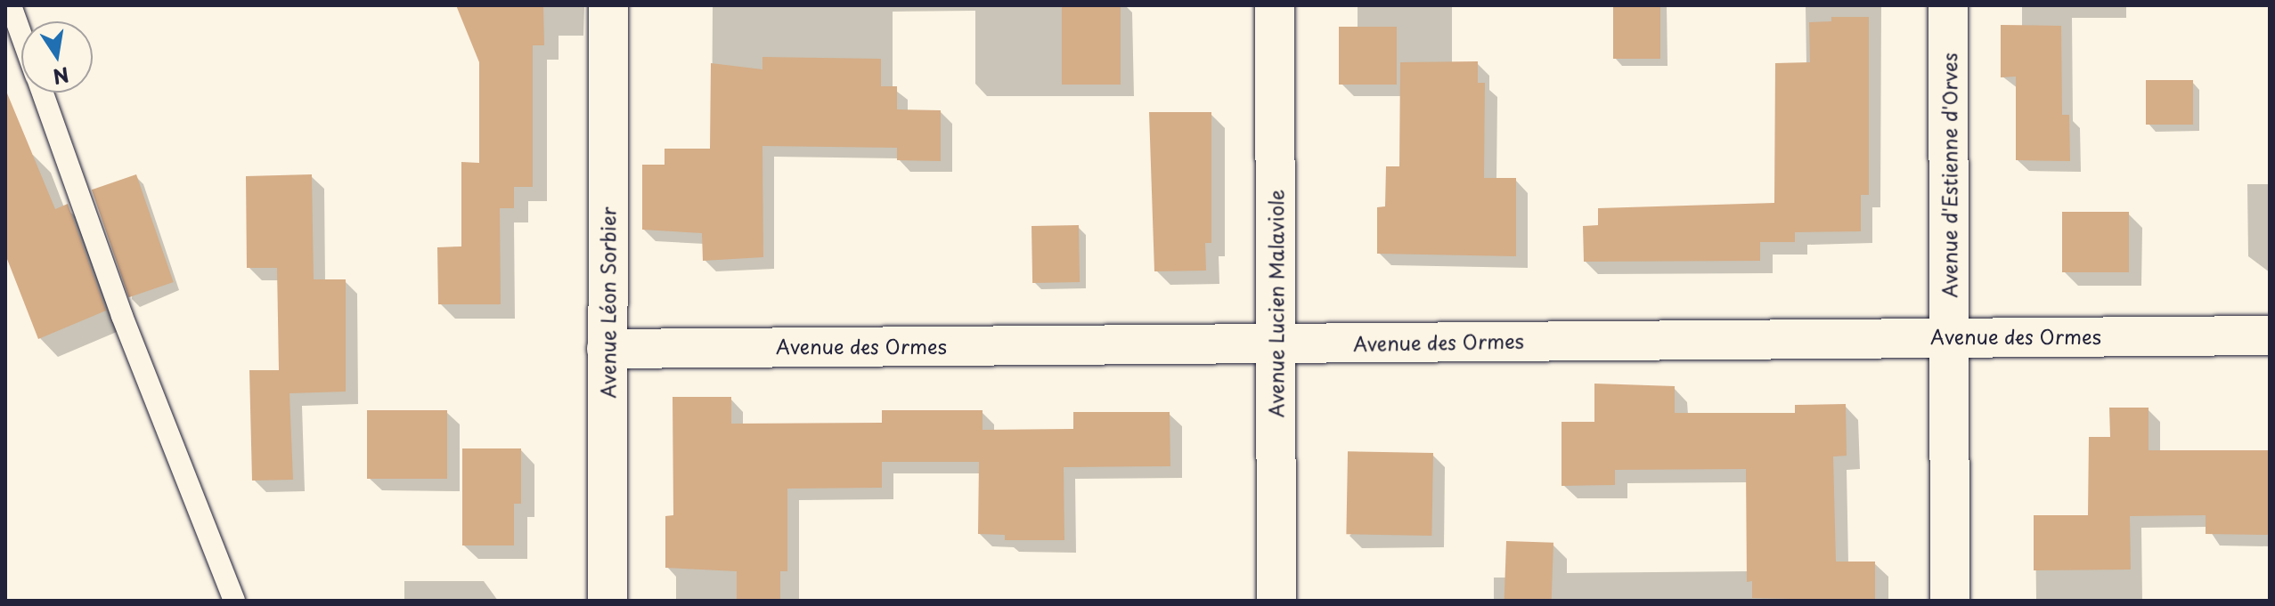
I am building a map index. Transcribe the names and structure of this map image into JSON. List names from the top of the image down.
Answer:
{
  "streets": {
    "street": [
      "Avenue d'Estienne d'Orves",
      "Avenue Léon Sorbier",
      "Avenue Lucien Malaviole",
      "Avenue des Ormes"
    ]
  },
  "crossings": [
    ["Avenue d'Estienne d'Orves", "Avenue des Ormes"],
    ["Avenue Léon Sorbier", "Avenue des Ormes"],
    ["Avenue Lucien Malaviole", "Avenue des Ormes"]
  ],
  "north": "bottom"
}
